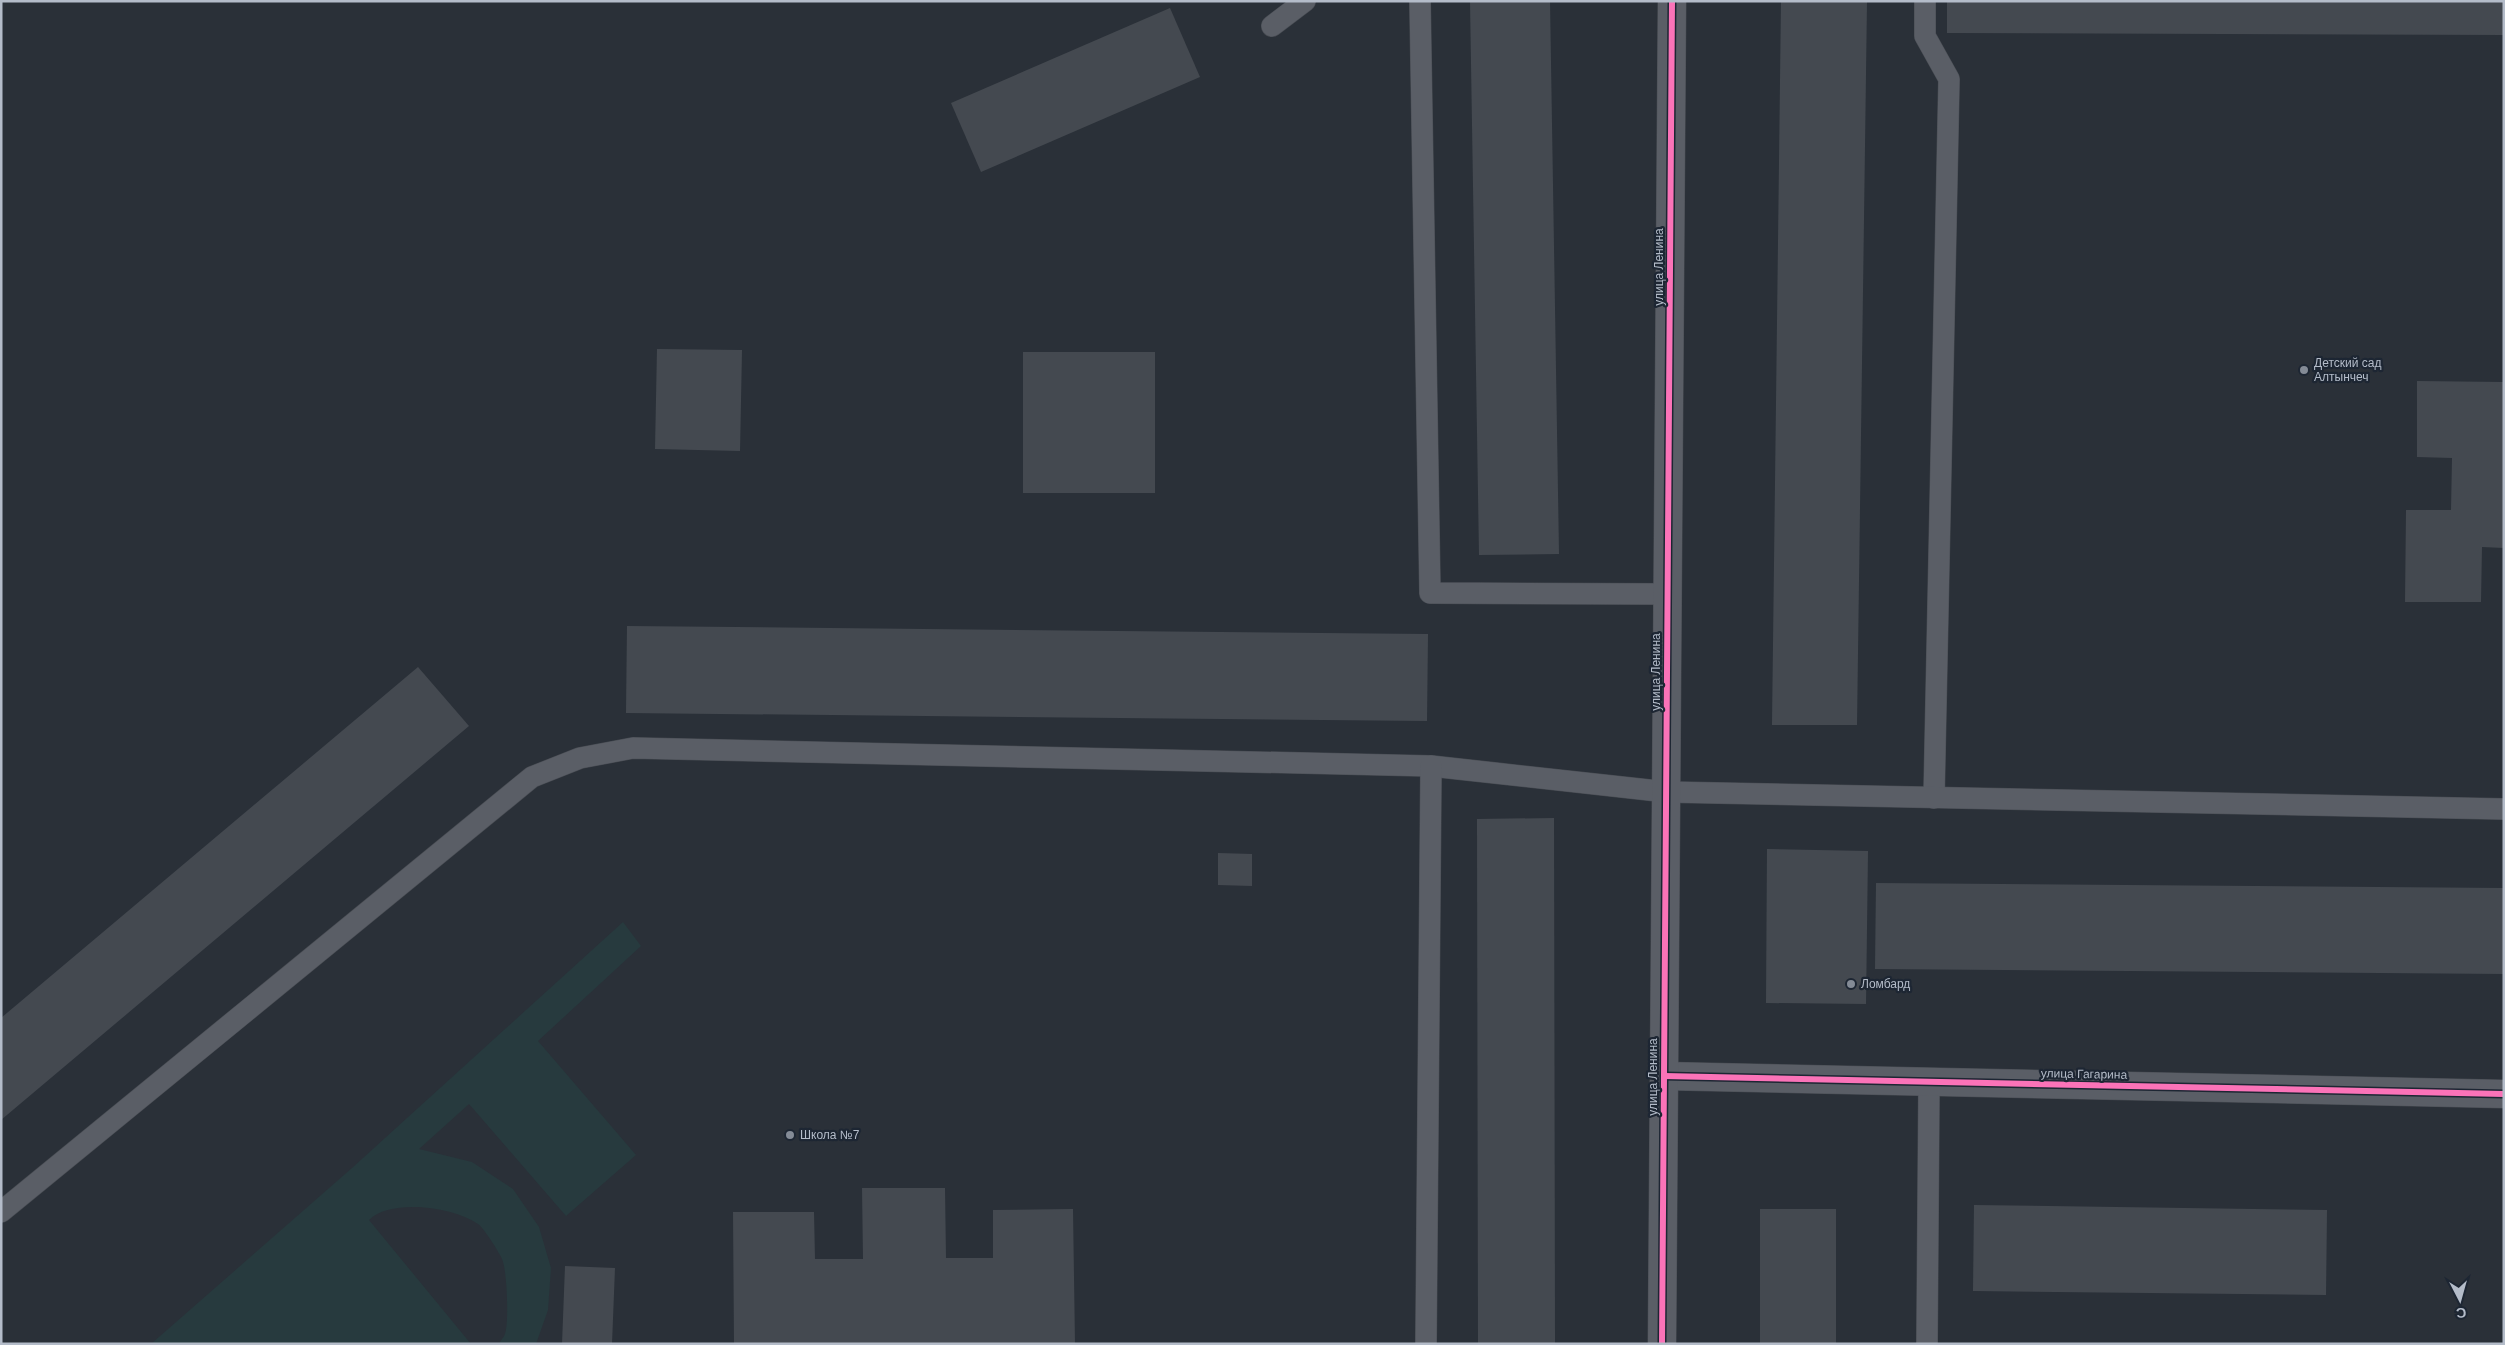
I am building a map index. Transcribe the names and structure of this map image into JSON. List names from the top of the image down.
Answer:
{
  "streets": {
    "street": ["улица Ленина", "улица Гагарина"]
  },
  "crossings": [
    ["улица Ленина", "улица Гагарина"]
  ],
  "places": ["Детский сад Алтынчеч", "Ломбард", "Школа №7"],
  "north": "bottom"
}
